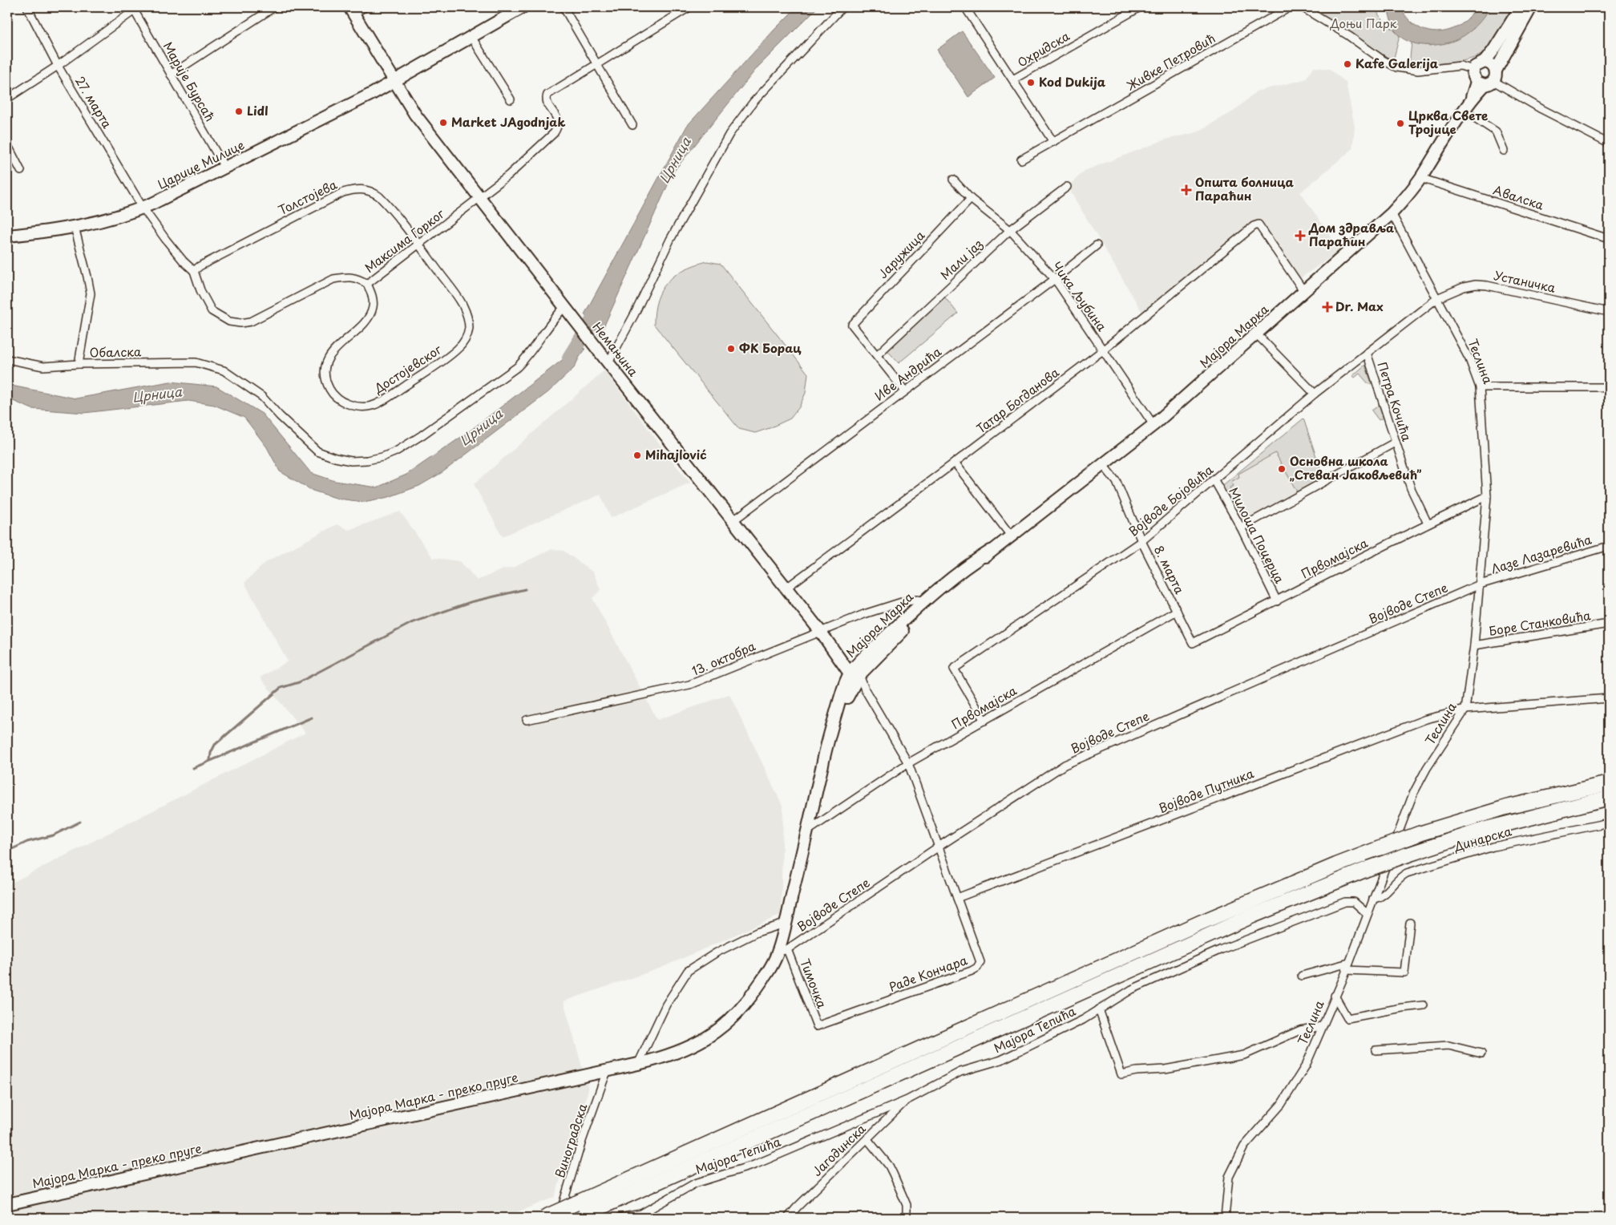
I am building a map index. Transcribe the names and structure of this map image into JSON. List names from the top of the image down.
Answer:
{
  "streets": {
    "street": [
      "Охридска",
      "Живке Петровић",
      "Марије Бурсаћ",
      "27. марта",
      "Царице Милице",
      "Толстојева",
      "Авалска",
      "Максима Горког",
      "Јаружица",
      "Мали јаз",
      "Устаничка",
      "Чика Љубина",
      "Мајора Марка",
      "Немањина",
      "Обалска",
      "Теслина",
      "Достојевског",
      "Иве Андрића",
      "Татар Богданова",
      "Петра Кочића",
      "Војводе Бојовића",
      "Милоша Поцерца",
      "Лазе Лазаревића",
      "Првомајска",
      "8. марта",
      "Војводе Степе",
      "Боре Станковића",
      "13. октобра",
      "Војводе Путника",
      "Динарска",
      "Раде Кончара",
      "Тимочка",
      "Мајора Тепића",
      "Мајора Марка - преко пруге",
      "Виноградска",
      "Јагодинска"
    ]
  },
  "crossings": [
    ["Марије Бурсаћ", "Царице Милице"],
    ["27. марта", "Царице Милице"],
    ["27. марта", "Максима Горког"],
    ["Царице Милице", "Максима Горког"],
    ["Царице Милице", "Немањина"],
    ["Толстојева", "Максима Горког"],
    ["Толстојева", "Достојевског"],
    ["Авалска", "Мајора Марка"],
    ["Максима Горког", "Немањина"],
    ["Максима Горког", "Достојевског"],
    ["Јаружица", "Мали јаз"],
    ["Јаружица", "Чика Љубина"],
    ["Мали јаз", "Чика Љубина"],
    ["Устаничка", "Теслина"],
    ["Устаничка", "Војводе Бојовића"],
    ["Чика Љубина", "Мајора Марка"],
    ["Чика Љубина", "Иве Андрића"],
    ["Чика Љубина", "Татар Богданова"],
    ["Мајора Марка", "Немањина"],
    ["Мајора Марка", "Теслина"],
    ["Мајора Марка", "Татар Богданова"],
    ["Мајора Марка", "Првомајска"],
    ["Мајора Марка", "8. марта"],
    ["Мајора Марка", "13. октобра"],
    ["Мајора Марка", "Раде Кончара"],
    ["Мајора Марка", "Мајора Марка - преко пруге"],
    ["Немањина", "Обалска"],
    ["Немањина", "Иве Андрића"],
    ["Немањина", "Татар Богданова"],
    ["Немањина", "13. октобра"],
    ["Немањина", "Раде Кончара"],
    ["Теслина", "Војводе Бојовића"],
    ["Теслина", "Лазе Лазаревића"],
    ["Теслина", "Првомајска"],
    ["Теслина", "Војводе Степе"],
    ["Теслина", "Боре Станковића"],
    ["Теслина", "Војводе Путника"],
    ["Теслина", "Динарска"],
    ["Теслина", "Мајора Тепића"],
    ["Петра Кочића", "Војводе Бојовића"],
    ["Петра Кочића", "Првомајска"],
    ["Војводе Бојовића", "Милоша Поцерца"],
    ["Војводе Бојовића", "Првомајска"],
    ["Војводе Бојовића", "8. марта"],
    ["Милоша Поцерца", "Првомајска"],
    ["Лазе Лазаревића", "Војводе Степе"],
    ["Првомајска", "8. марта"],
    ["Првомајска", "Раде Кончара"],
    ["Војводе Степе", "Раде Кончара"],
    ["Војводе Степе", "Тимочка"],
    ["Војводе Степе", "Мајора Марка - преко пруге"],
    ["Војводе Путника", "Раде Кончара"],
    ["Раде Кончара", "Тимочка"],
    ["Тимочка", "Мајора Марка - преко пруге"],
    ["Мајора Тепића", "Јагодинска"],
    ["Мајора Марка - преко пруге", "Виноградска"]
  ],
  "water": ["Црница"],
  "parks": ["Доњи Парк"],
  "places": {
    "other": [
      "Kafe Galerija",
      "Kod Dukija",
      "Lidl",
      "Market JAgodnjak",
      "Црква Свете Тројице",
      "ФК Борац",
      "Mihajlović",
      "Основна школа „Стеван Јаковљевић”"
    ],
    "health": ["Општа болница Параћин", "Дом здравља Параћин", "Dr. Max"]
  }
}
